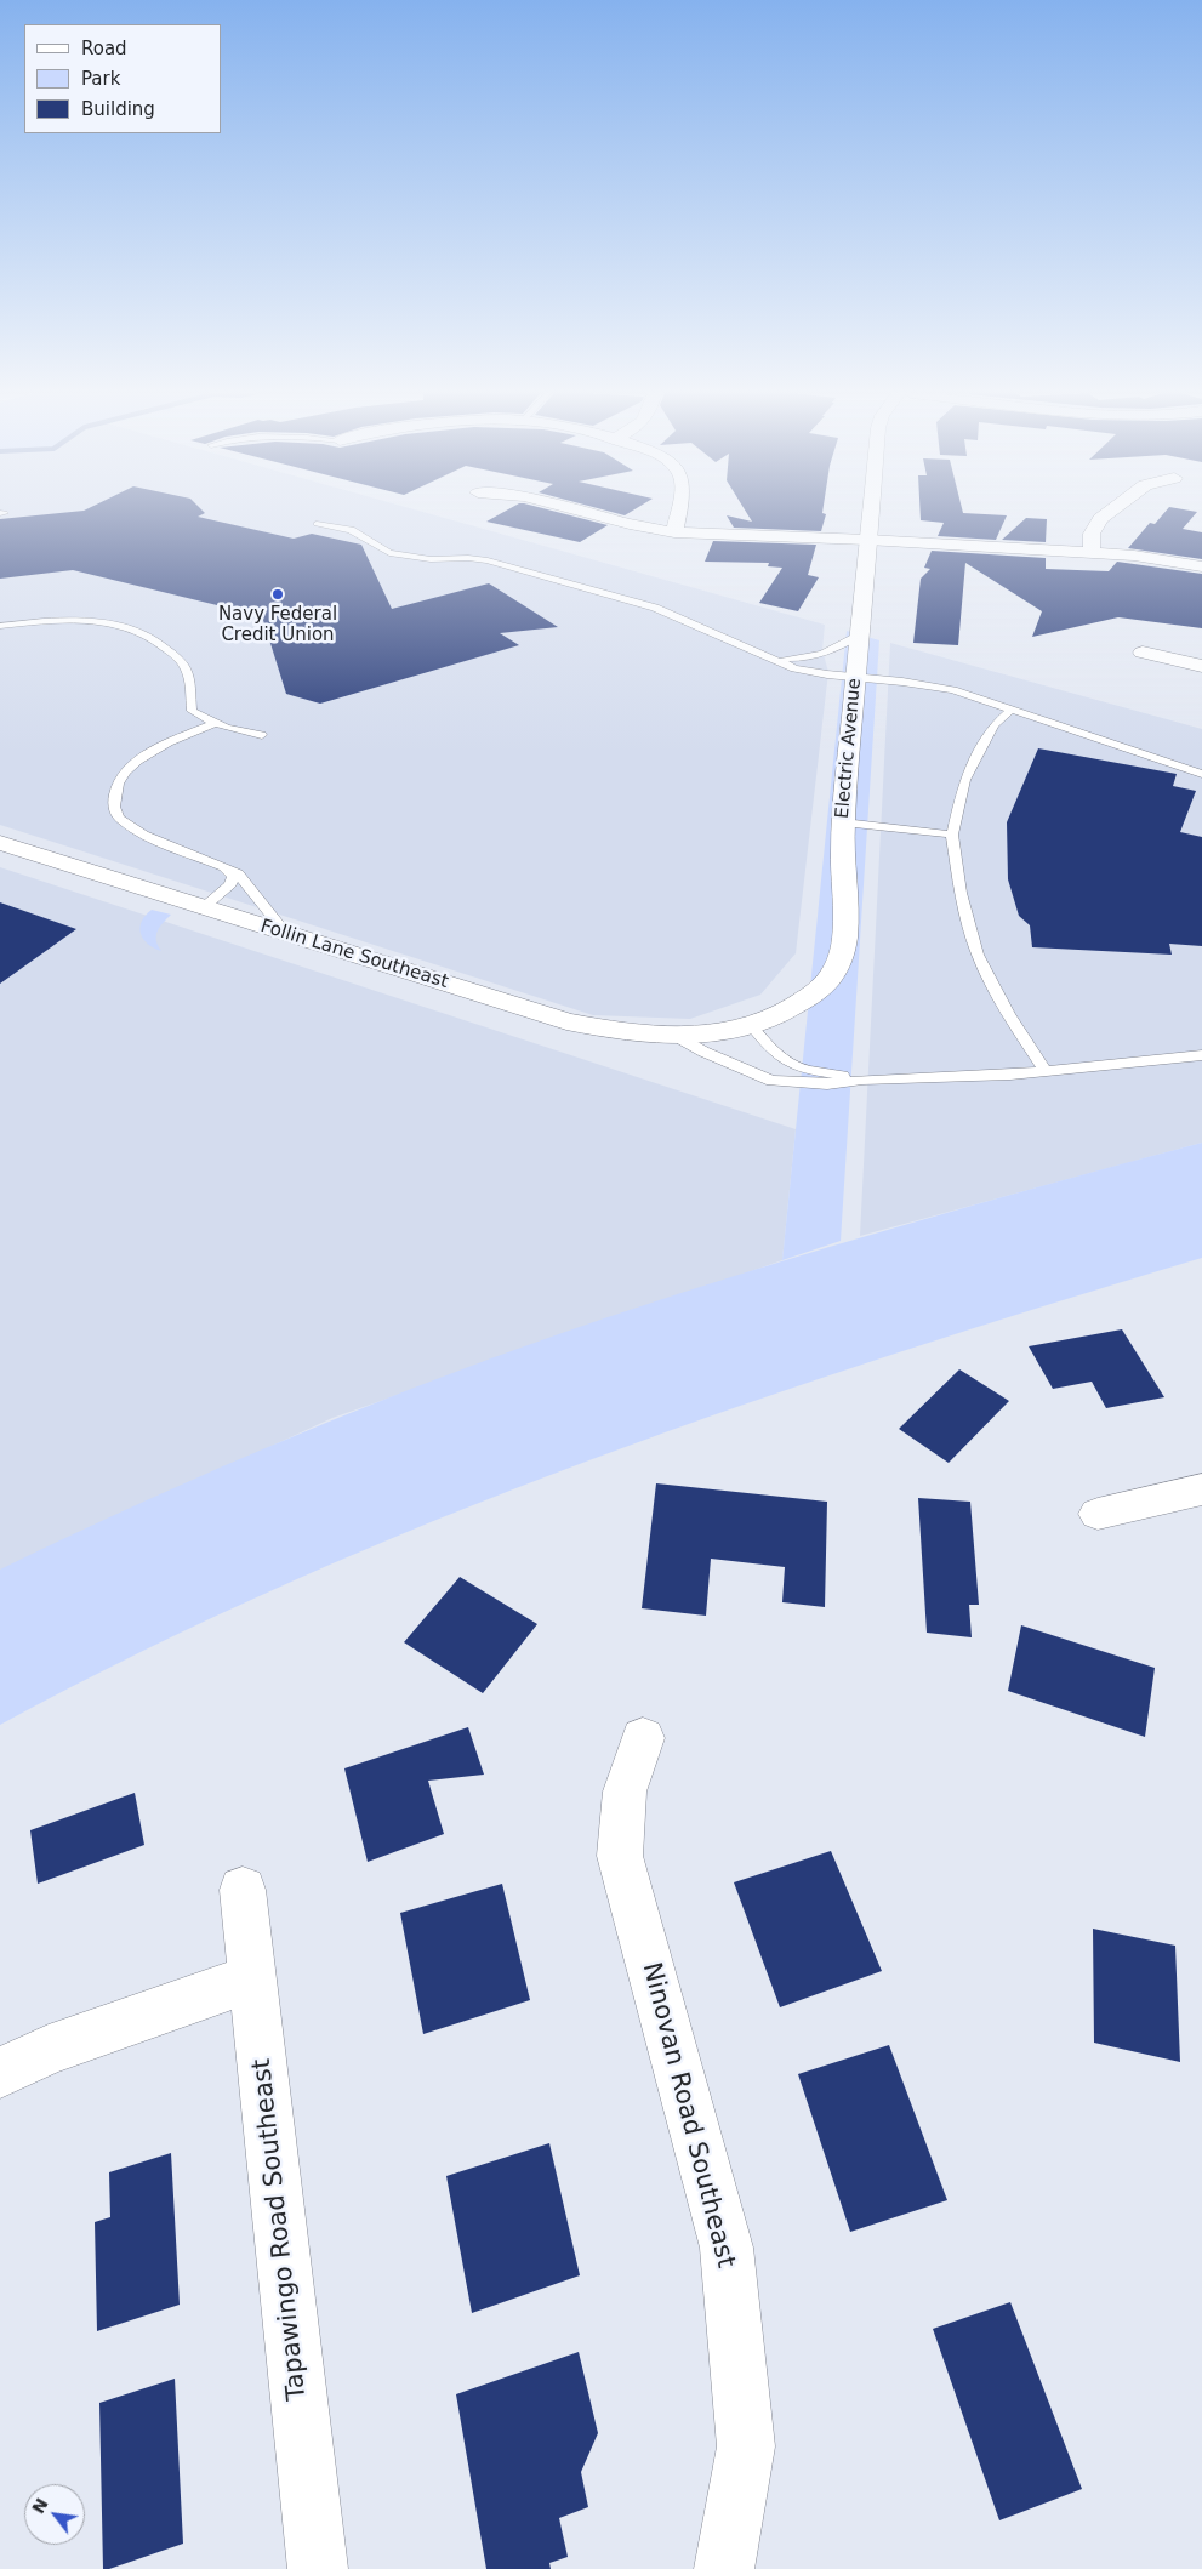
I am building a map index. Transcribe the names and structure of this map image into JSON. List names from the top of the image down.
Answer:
{
  "streets": {
    "street": [
      "Electric Avenue",
      "Follin Lane Southeast",
      "Ninovan Road Southeast",
      "Tapawingo Road Southeast"
    ]
  },
  "crossings": [
    ["Electric Avenue", "Follin Lane Southeast"]
  ],
  "places": ["Navy Federal Credit Union"],
  "legend": ["Road", "Park", "Building"],
  "north": "top left"
}
